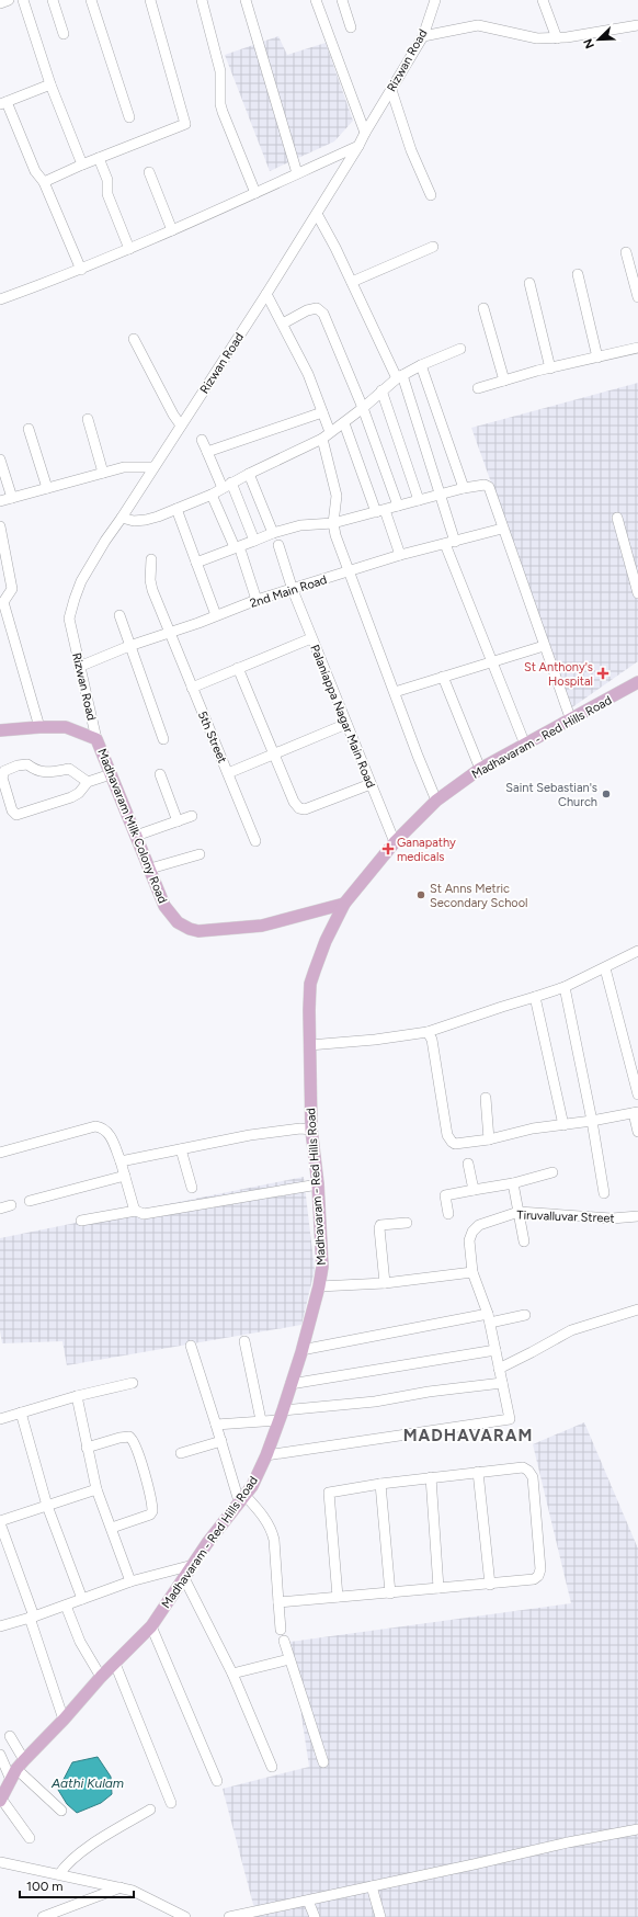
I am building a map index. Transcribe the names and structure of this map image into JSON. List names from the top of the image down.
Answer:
{
  "streets": {
    "main road": ["Madhavaram - Red Hills Road", "Madhavaram Milk Colony Road"],
    "street": [
      "Rizwan Road",
      "2nd Main Road",
      "Palaniappa Nagar Main Road",
      "5th Street",
      "Tiruvalluvar Street"
    ]
  },
  "crossings": [
    ["Rizwan Road", "2nd Main Road"],
    ["Rizwan Road", "Madhavaram Milk Colony Road"],
    ["2nd Main Road", "Palaniappa Nagar Main Road"],
    ["2nd Main Road", "5th Street"],
    ["Palaniappa Nagar Main Road", "Madhavaram - Red Hills Road"],
    ["Madhavaram - Red Hills Road", "Madhavaram Milk Colony Road"]
  ],
  "districts": ["MADHAVARAM"],
  "water": ["Aathi Kulam"],
  "places": {
    "health": ["St Anthony's Hospital", "Ganapathy medicals"],
    "other": ["Saint Sebastian's Church", "St Anns Metric Secondary School"]
  },
  "scale_bar": "100 m",
  "north": "bottom left"
}
